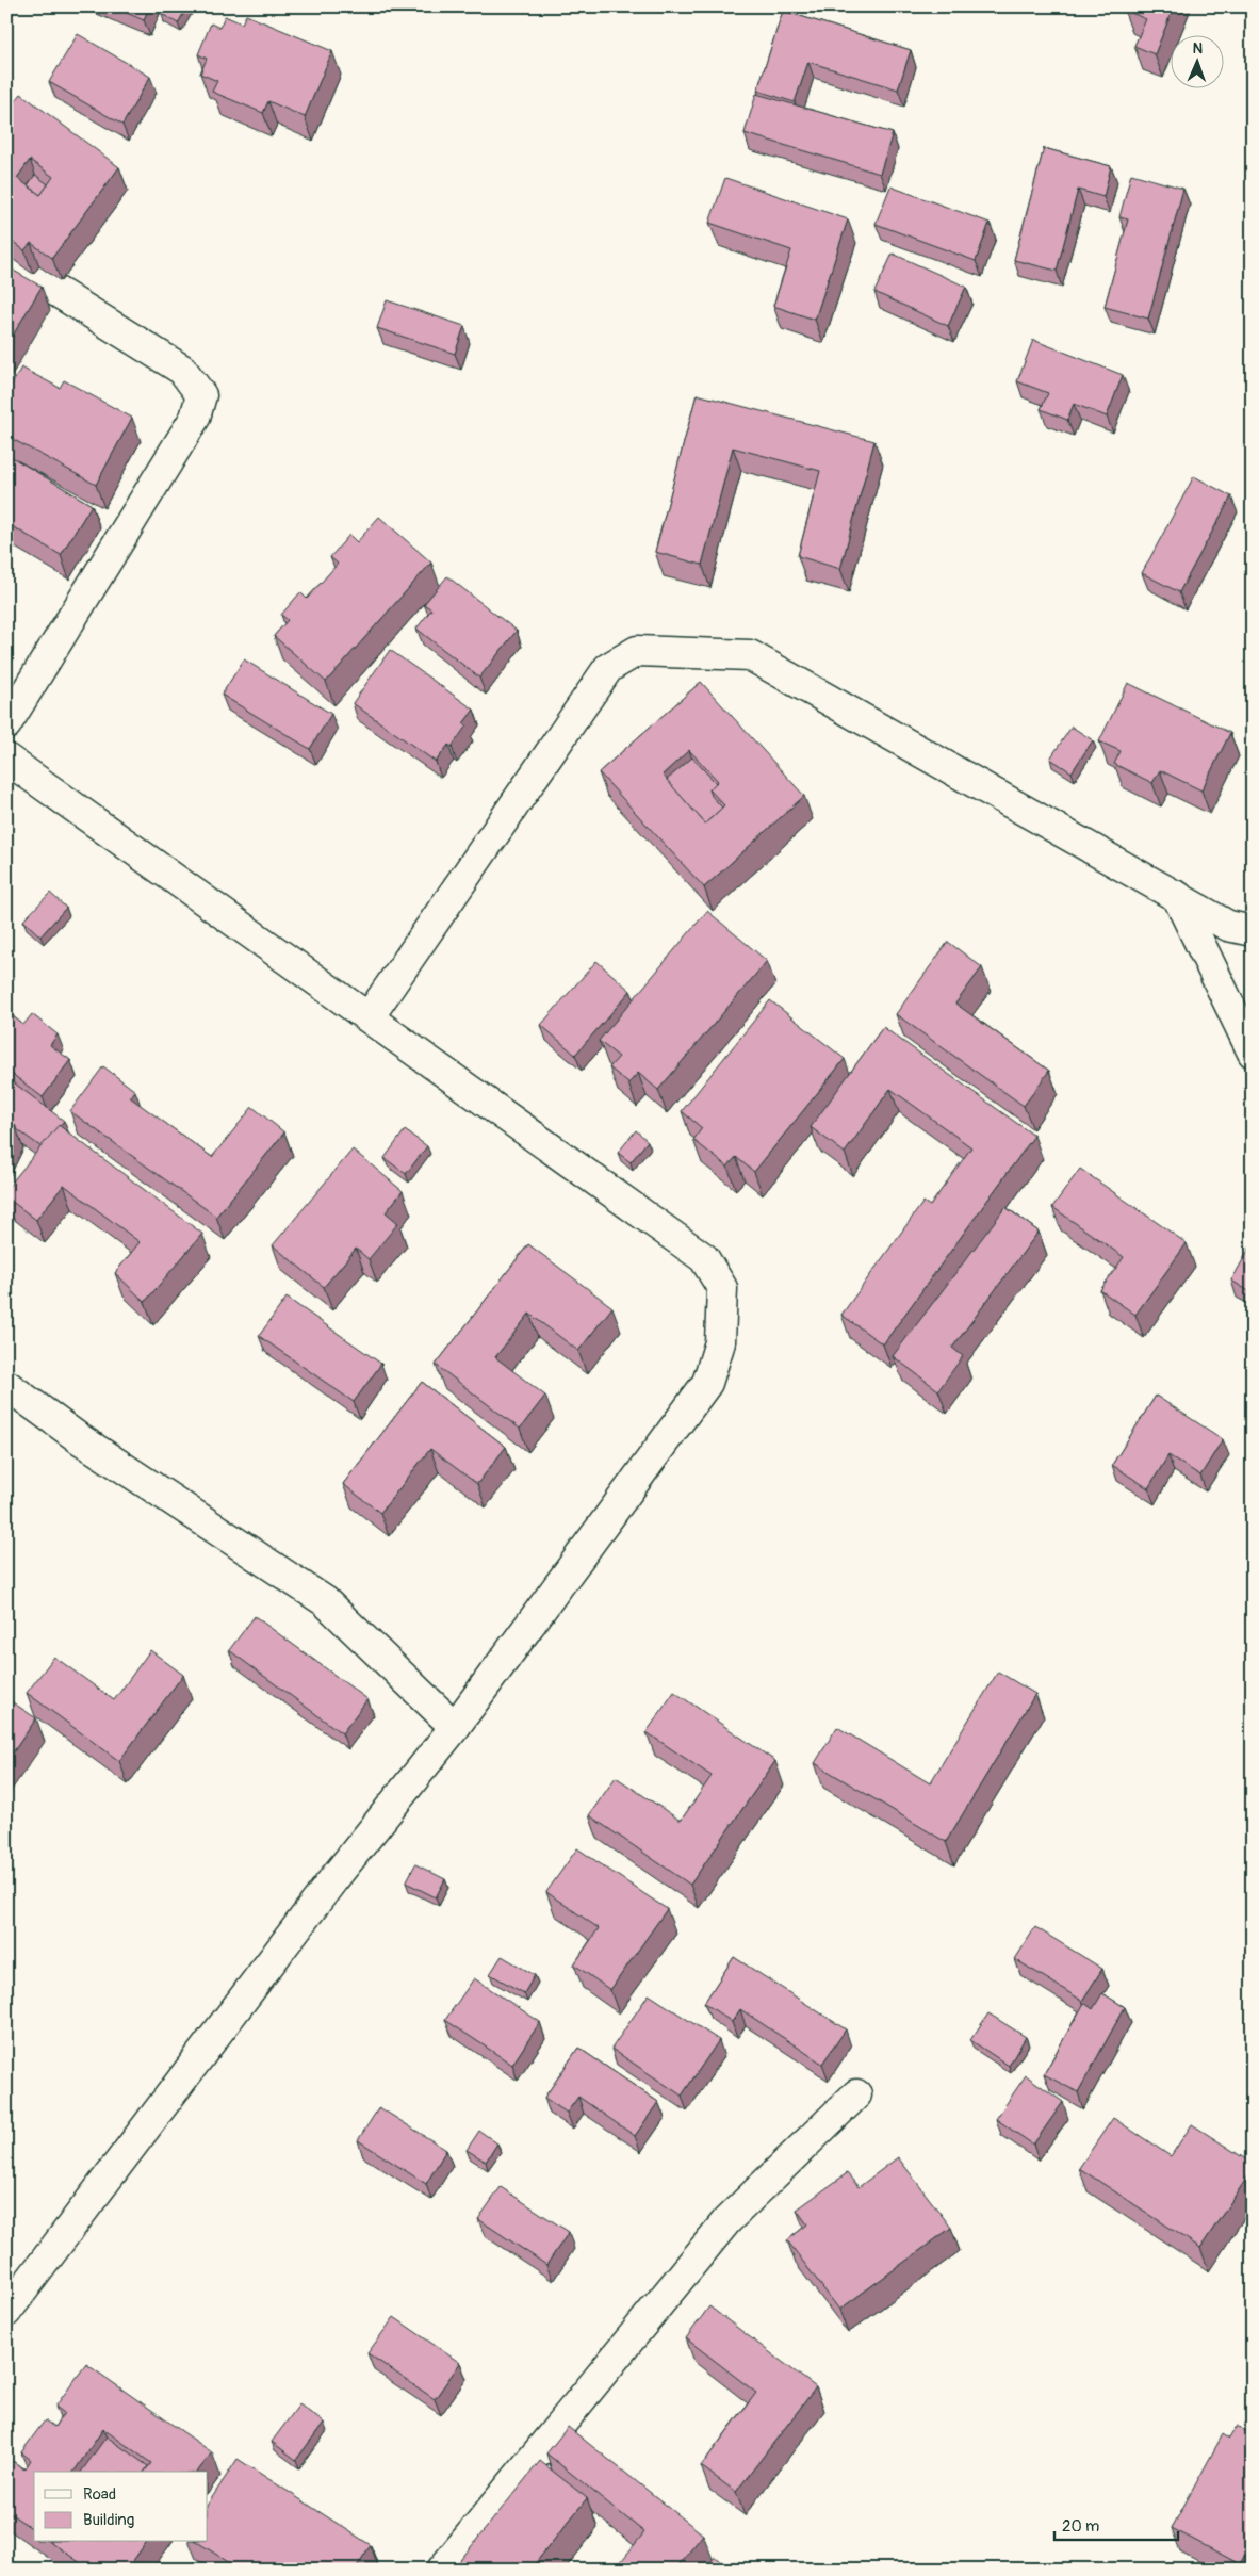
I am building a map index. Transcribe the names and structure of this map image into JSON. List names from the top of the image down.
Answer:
{
  "legend": ["Road", "Building"],
  "scale_bar": "20 m",
  "north": "top"
}
